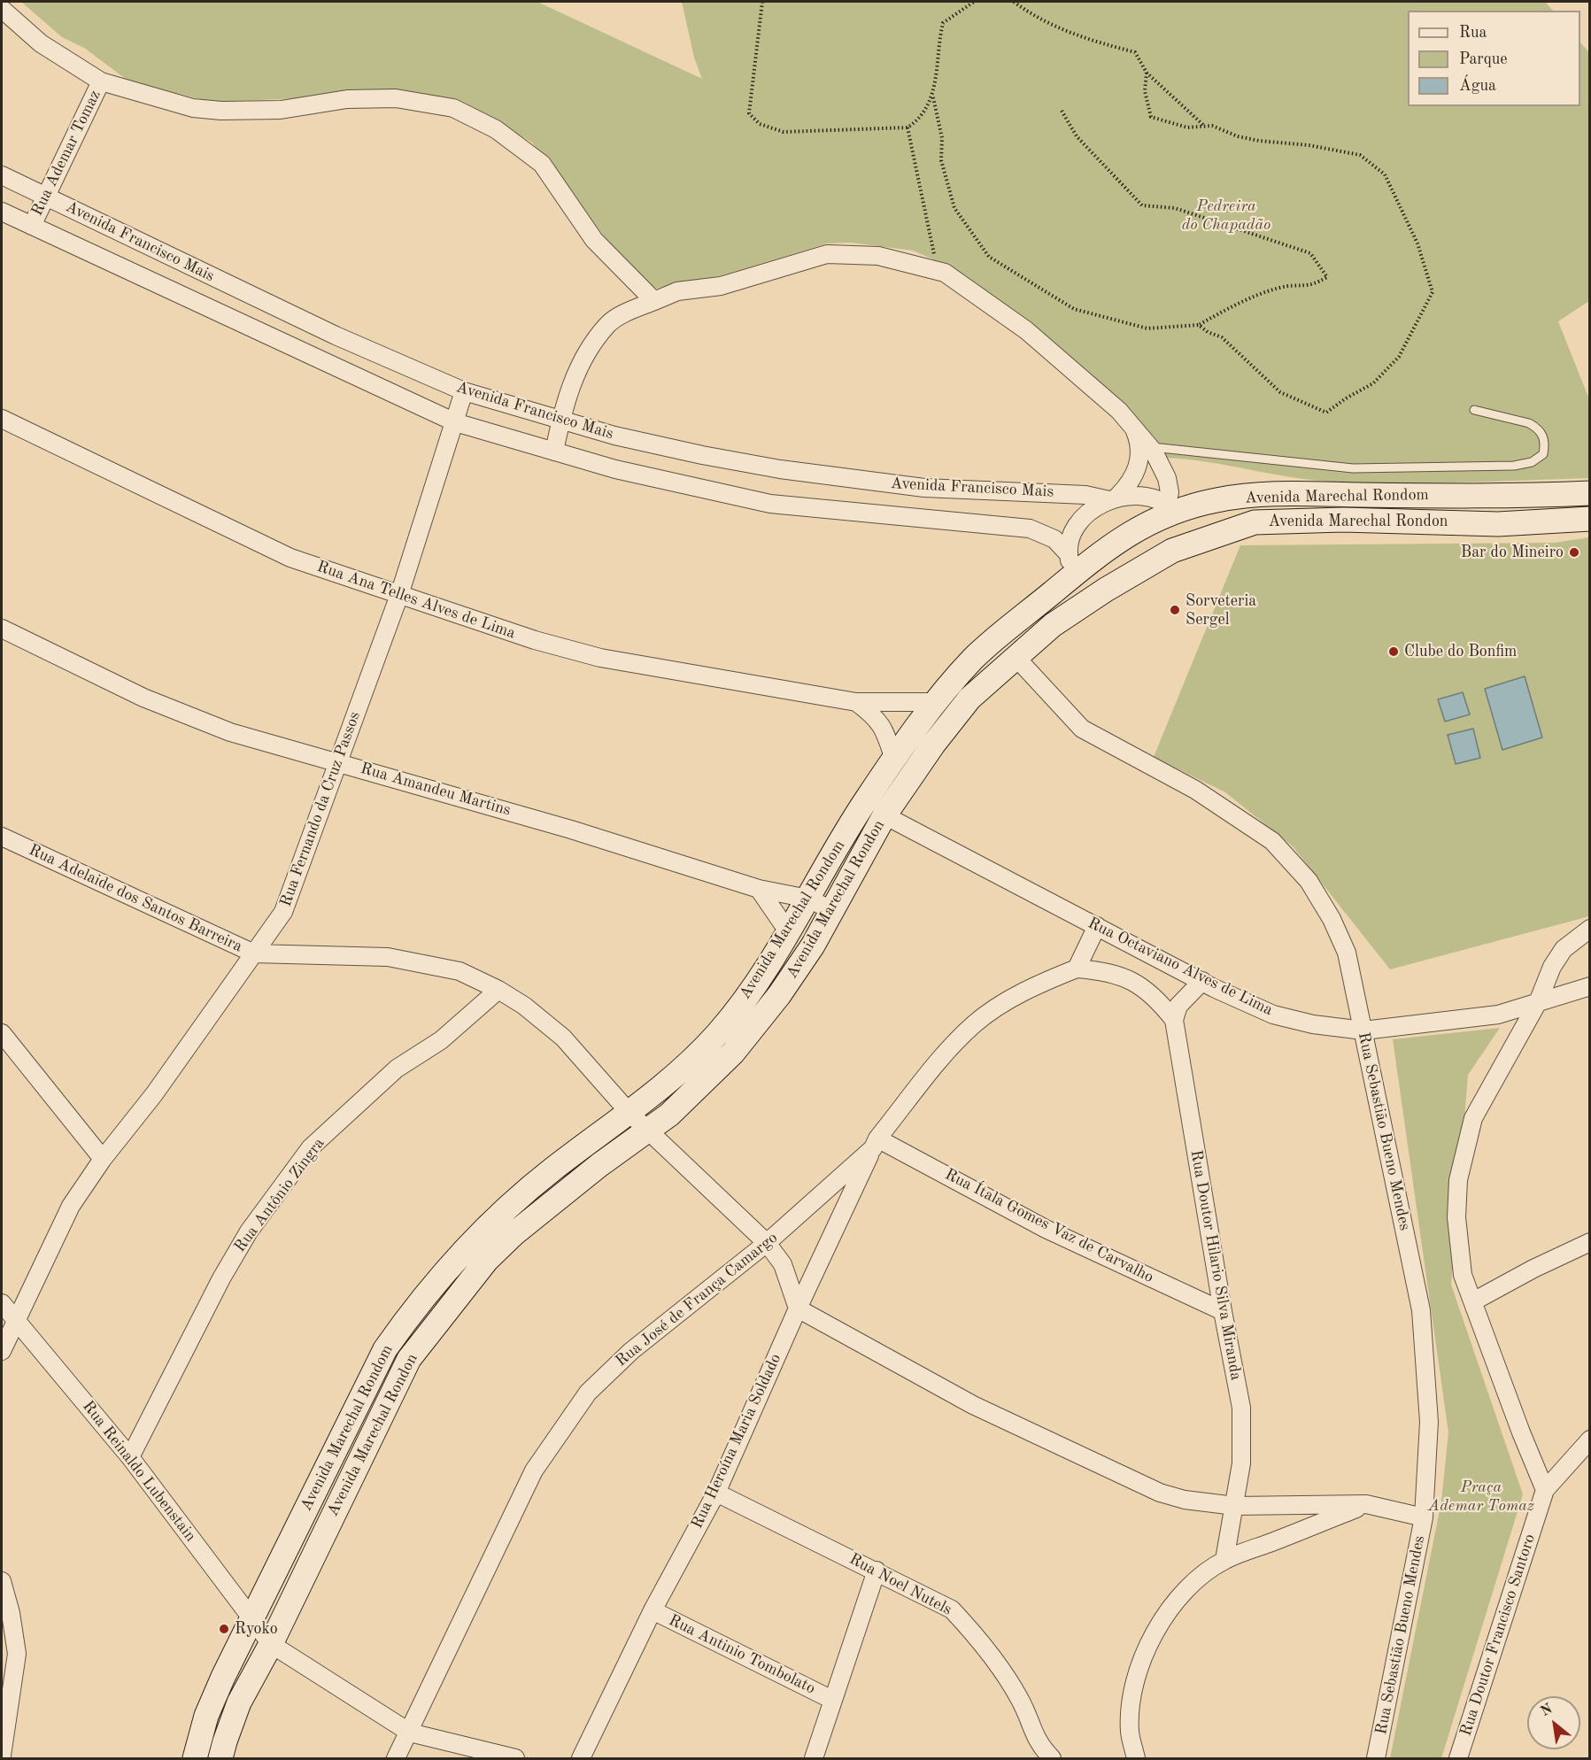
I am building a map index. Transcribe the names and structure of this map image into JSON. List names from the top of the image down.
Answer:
{
  "streets": {
    "main road": ["Avenida Marechal Rondom", "Avenida Marechal Rondon"],
    "street": [
      "Rua Ademar Tomaz",
      "Avenida Francisco Mais",
      "Rua Ana Telles Alves de Lima",
      "Rua Amandeu Martins",
      "Rua Fernando da Cruz Passos",
      "Rua Adelaide dos Santos Barreira",
      "Rua Octaviano Alves de Lima",
      "Rua Sebastião Bueno Mendes",
      "Rua Antônio Zingra",
      "Rua Ítala Gomes Vaz de Carvalho",
      "Rua Doutor Hilario Silva Miranda",
      "Rua José de França Camargo",
      "Rua Heroína Maria Soldado",
      "Rua Reinaldo Lubenstain",
      "Rua Noel Nutels",
      "Rua Doutor Francisco Santoro",
      "Rua Antinio Tombolato"
    ]
  },
  "crossings": [
    ["Rua Ademar Tomaz", "Avenida Francisco Mais"],
    ["Avenida Francisco Mais", "Avenida Marechal Rondom"],
    ["Avenida Francisco Mais", "Rua Fernando da Cruz Passos"],
    ["Avenida Marechal Rondom", "Rua Ana Telles Alves de Lima"],
    ["Avenida Marechal Rondom", "Rua Amandeu Martins"],
    ["Avenida Marechal Rondom", "Rua Adelaide dos Santos Barreira"],
    ["Avenida Marechal Rondom", "Rua Reinaldo Lubenstain"],
    ["Avenida Marechal Rondon", "Rua Amandeu Martins"],
    ["Avenida Marechal Rondon", "Rua Adelaide dos Santos Barreira"],
    ["Avenida Marechal Rondon", "Rua Octaviano Alves de Lima"],
    ["Avenida Marechal Rondon", "Rua Sebastião Bueno Mendes"],
    ["Avenida Marechal Rondon", "Rua Reinaldo Lubenstain"],
    ["Rua Ana Telles Alves de Lima", "Rua Fernando da Cruz Passos"],
    ["Rua Amandeu Martins", "Rua Fernando da Cruz Passos"],
    ["Rua Fernando da Cruz Passos", "Rua Adelaide dos Santos Barreira"],
    ["Rua Fernando da Cruz Passos", "Rua Reinaldo Lubenstain"],
    ["Rua Adelaide dos Santos Barreira", "Rua Antônio Zingra"],
    ["Rua Adelaide dos Santos Barreira", "Rua José de França Camargo"],
    ["Rua Adelaide dos Santos Barreira", "Rua Heroína Maria Soldado"],
    ["Rua Octaviano Alves de Lima", "Rua Sebastião Bueno Mendes"],
    ["Rua Antônio Zingra", "Rua Reinaldo Lubenstain"],
    ["Rua Ítala Gomes Vaz de Carvalho", "Rua Doutor Hilario Silva Miranda"],
    ["Rua Ítala Gomes Vaz de Carvalho", "Rua José de França Camargo"],
    ["Rua Ítala Gomes Vaz de Carvalho", "Rua Heroína Maria Soldado"],
    ["Rua José de França Camargo", "Rua Heroína Maria Soldado"],
    ["Rua Heroína Maria Soldado", "Rua Noel Nutels"],
    ["Rua Heroína Maria Soldado", "Rua Antinio Tombolato"]
  ],
  "parks": ["Pedreira do Chapadão", "Praça Ademar Tomaz"],
  "places": [
    "Bar do Mineiro",
    "Sorveteria Sergel",
    "Clube do Bonfim",
    "Ryoko"
  ],
  "legend": ["Rua", "Parque", "Água"],
  "north": "top left"
}
